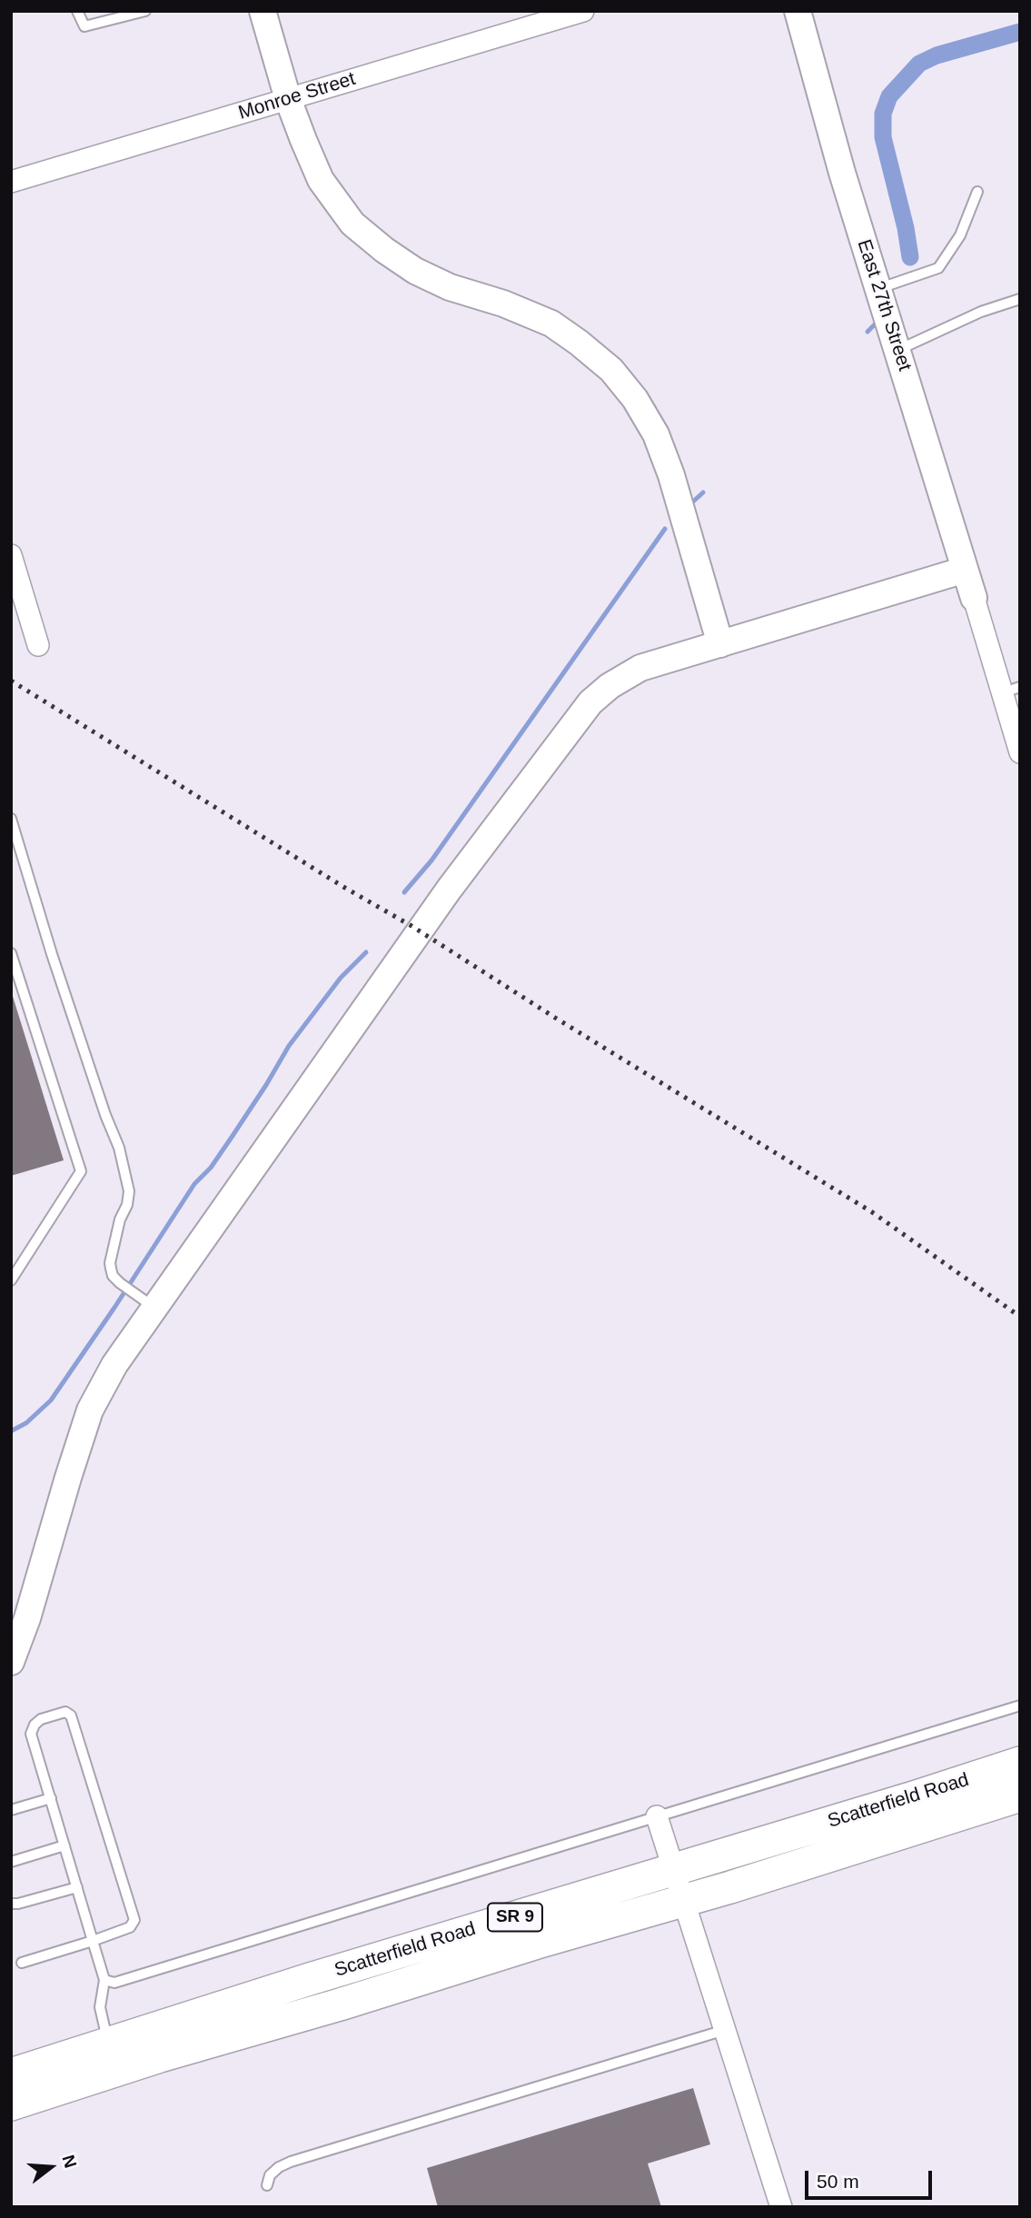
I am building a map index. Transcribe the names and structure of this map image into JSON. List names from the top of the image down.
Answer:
{
  "streets": {
    "main road": ["Scatterfield Road", "SR 9"],
    "street": ["Monroe Street", "East 27th Street"]
  },
  "scale_bar": "50 m",
  "north": "right"
}
